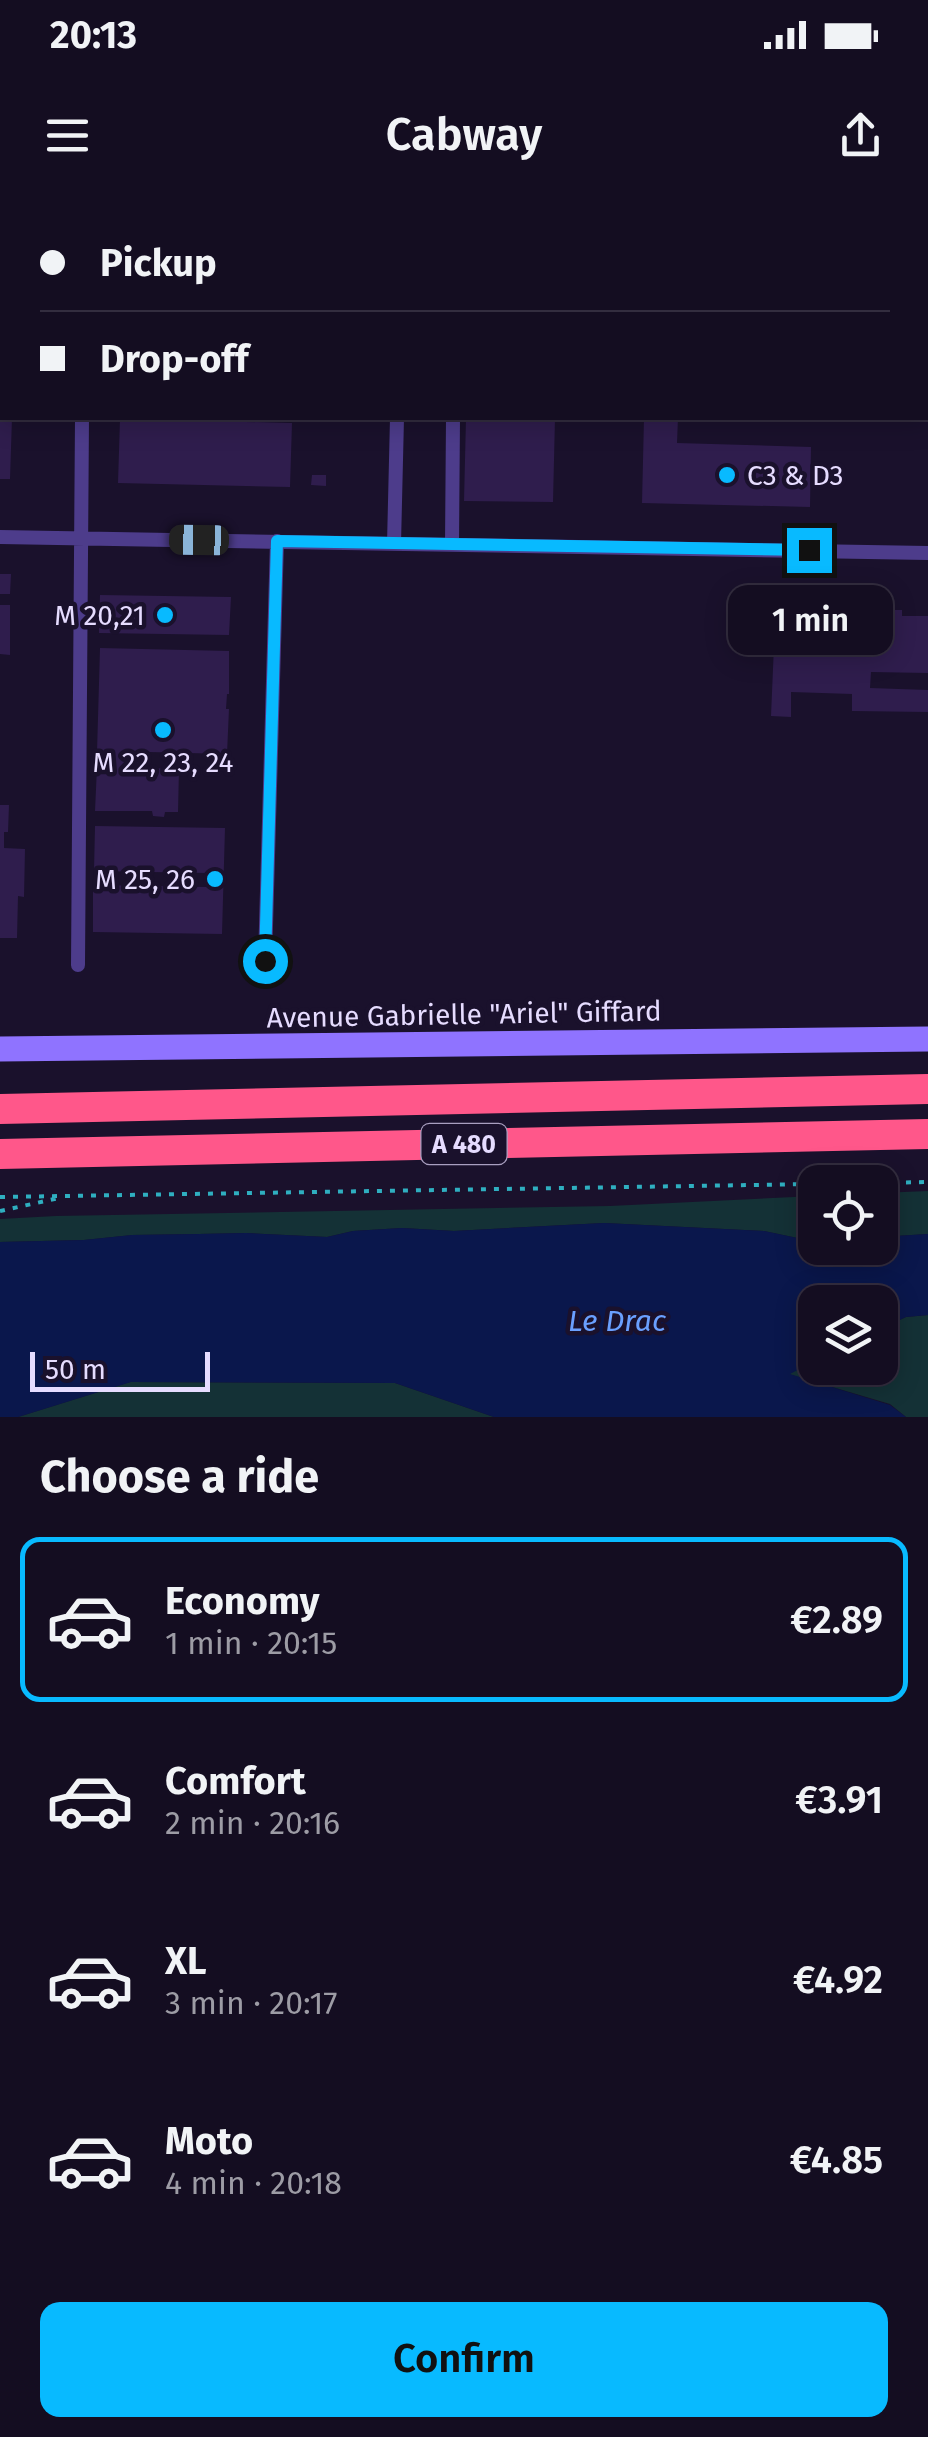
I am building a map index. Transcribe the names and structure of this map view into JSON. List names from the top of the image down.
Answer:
{
  "streets": {
    "highway": ["A 480"],
    "street": ["Avenue Gabrielle \"Ariel\" Giffard"]
  },
  "water": ["Le Drac"],
  "places": [
    "C3 & D3",
    "M 20,21",
    "M 22, 23, 24",
    "M 25, 26"
  ],
  "scale_bar": "50 m",
  "page": {
    "status": "20:13",
    "header": "Cabway",
    "banner": ["Pickup", "Drop-off"],
    "bubble": "1 min",
    "scale": "50 m",
    "heading": "Choose a ride",
    "list": [
      {
        "name": "Economy",
        "note": "1 min · 20:15",
        "value": "€2.89"
      },
      {
        "name": "Comfort",
        "note": "2 min · 20:16",
        "value": "€3.91"
      },
      {
        "name": "XL",
        "note": "3 min · 20:17",
        "value": "€4.92"
      },
      {
        "name": "Moto",
        "note": "4 min · 20:18",
        "value": "€4.85"
      }
    ],
    "buttons": "Confirm"
  }
}
